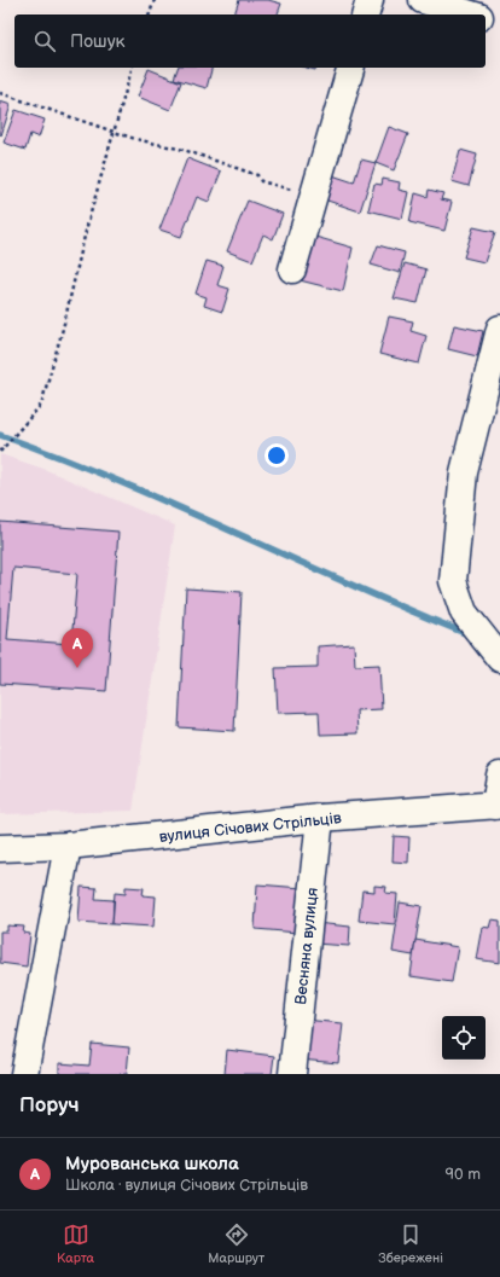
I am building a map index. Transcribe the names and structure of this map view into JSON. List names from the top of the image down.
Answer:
{
  "streets": {
    "street": ["вулиця Січових Стрільців", "Весняна вулиця"]
  },
  "crossings": [
    ["вулиця Січових Стрільців", "Весняна вулиця"]
  ],
  "page": {
    "search": "Пошук",
    "pins": "A",
    "heading": "Поруч",
    "list": [
      {
        "mark": "A",
        "name": "Мурованська школа",
        "note": "Школа · вулиця Січових Стрільців",
        "value": "90 m"
      }
    ],
    "nav": ["Карта", "Маршрут", "Збережені"]
  }
}
